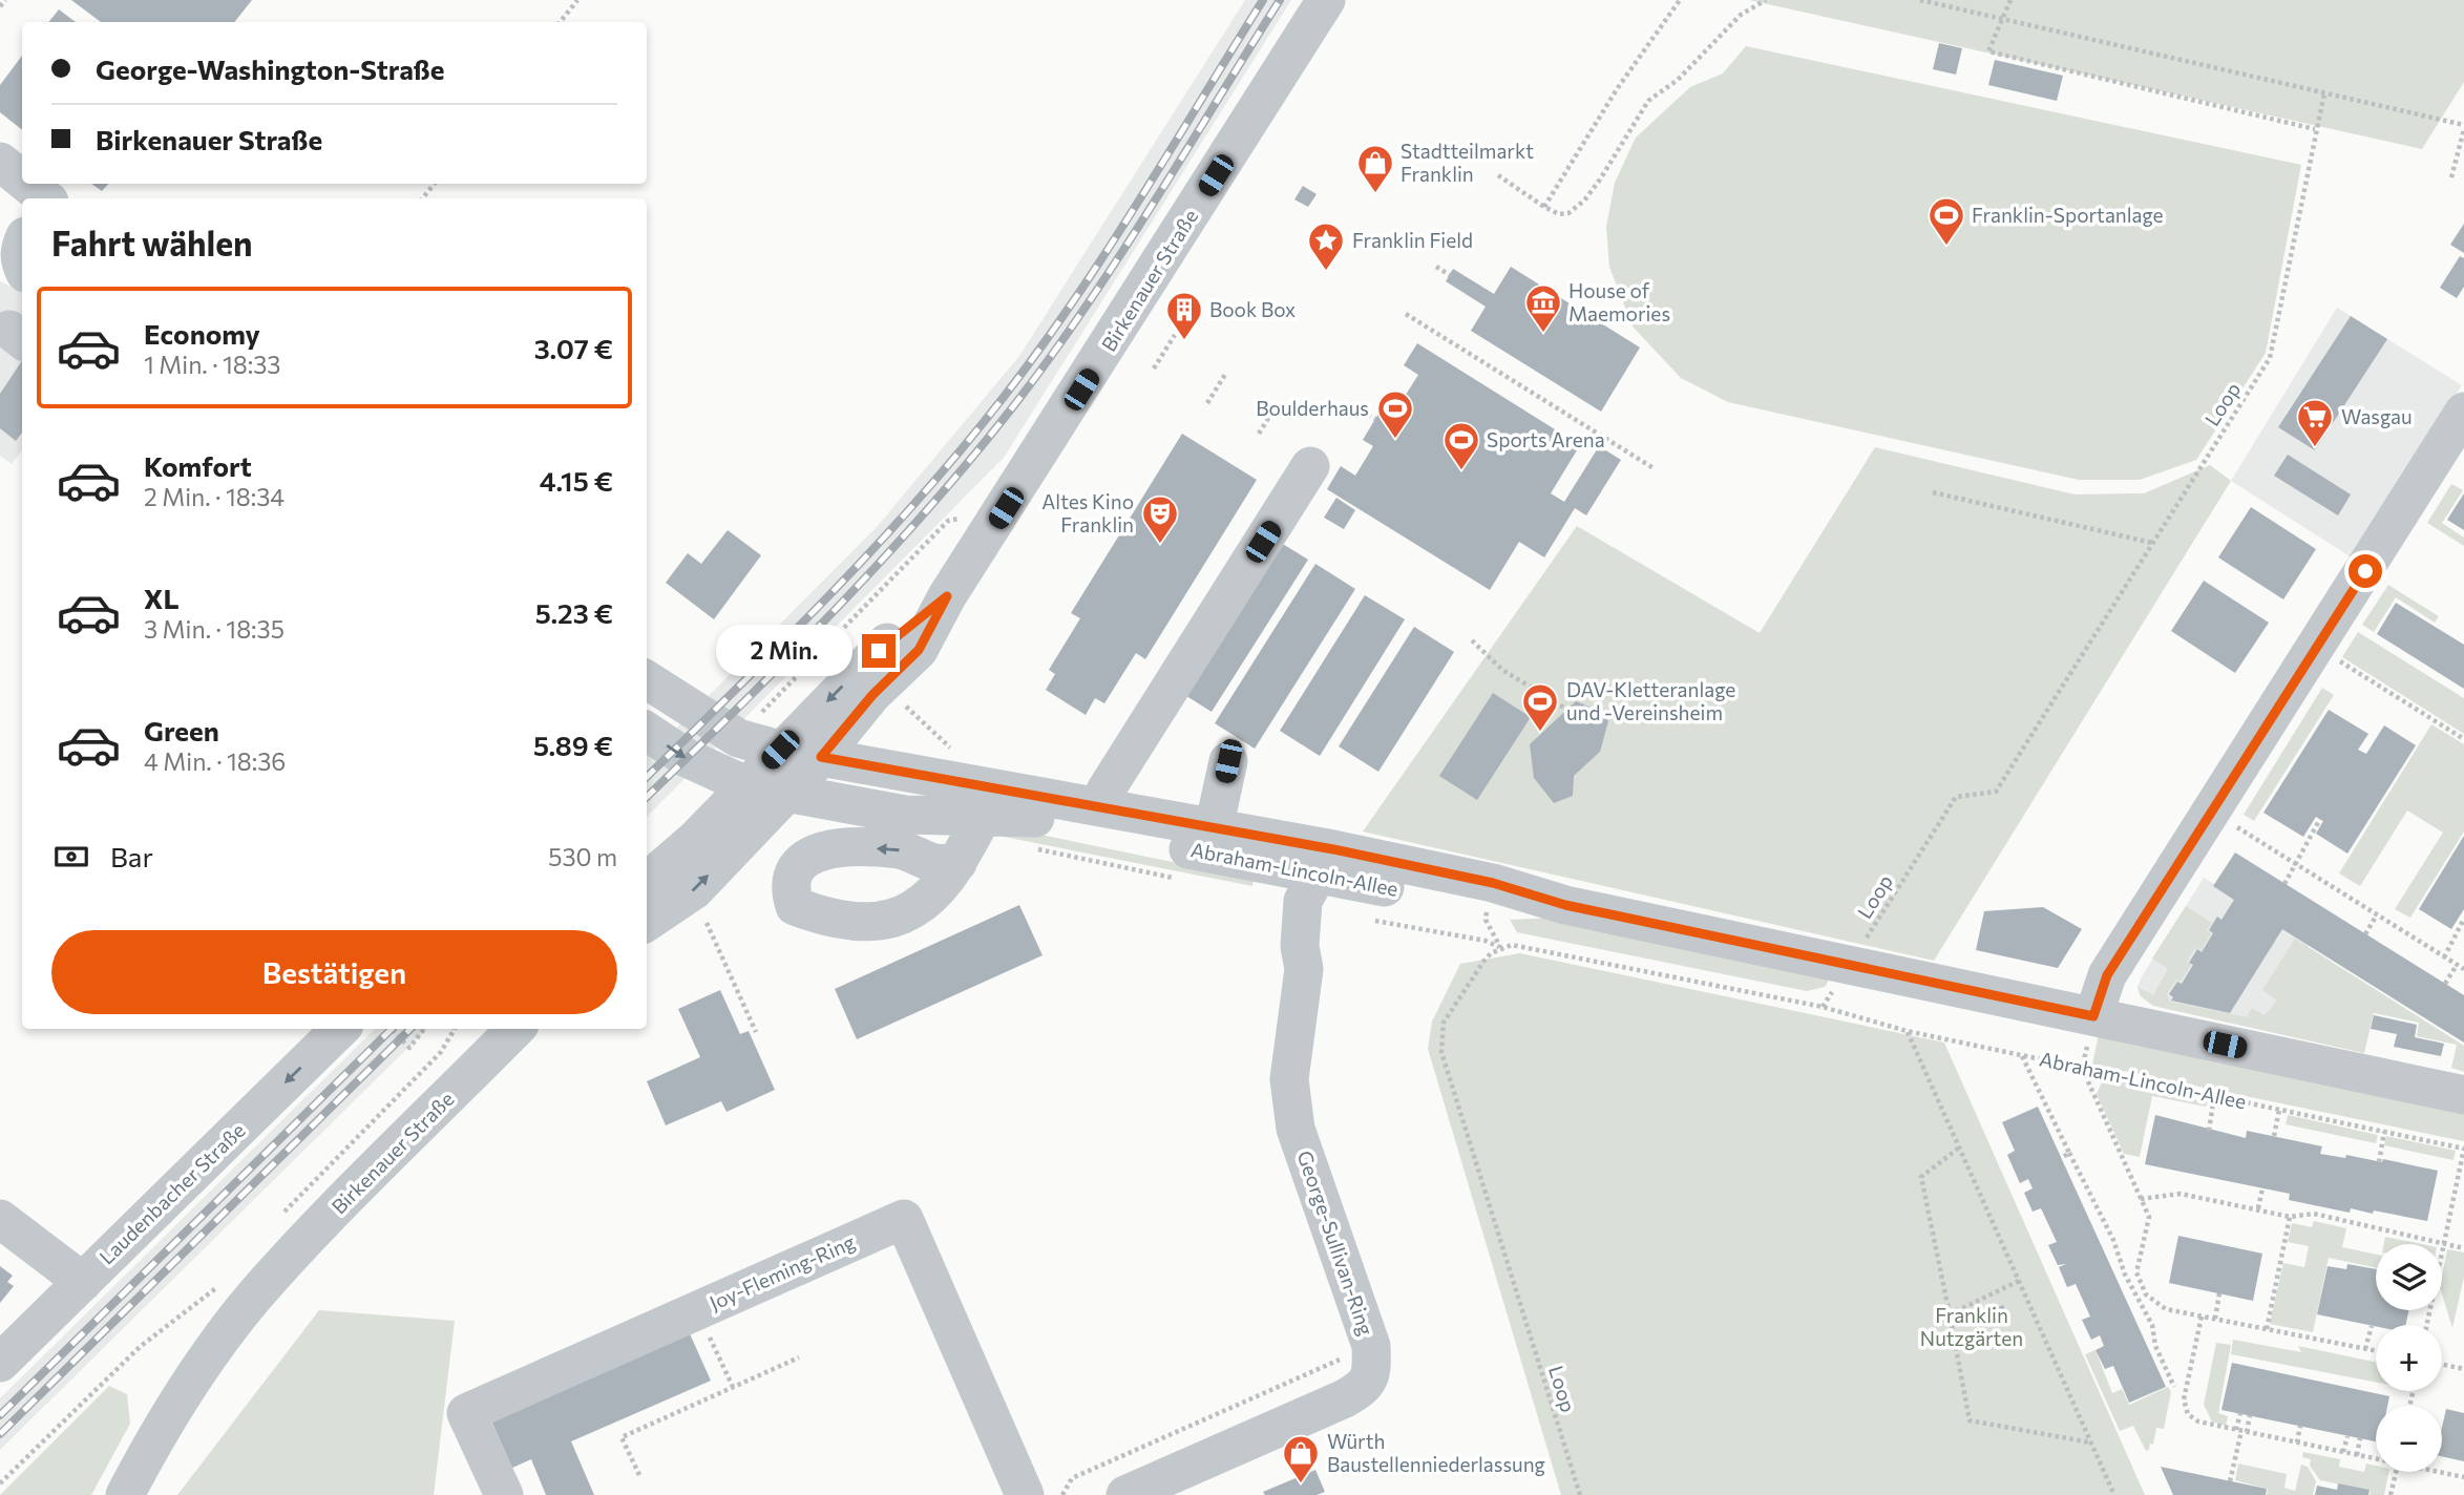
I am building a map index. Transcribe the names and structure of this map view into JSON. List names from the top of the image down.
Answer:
{
  "streets": {
    "street": [
      "Birkenauer Straße",
      "Abraham-Lincoln-Allee",
      "Laudenbacher Straße",
      "George-Sullivan-Ring",
      "Joy-Fleming-Ring"
    ],
    "path": ["Loop"]
  },
  "crossings": [
    ["Loop", "Abraham-Lincoln-Allee"],
    ["Abraham-Lincoln-Allee", "George-Sullivan-Ring"]
  ],
  "one_way": ["Laudenbacher Straße"],
  "parks": ["Franklin Nutzgärten"],
  "places": {
    "shop": ["Stadtteilmarkt Franklin", "Würth Baustellenniederlassung"],
    "sports": [
      "Franklin-Sportanlage",
      "Boulderhaus",
      "Sports Arena",
      "DAV-Kletteranlage und -Vereinsheim"
    ],
    "place": ["Franklin Field"],
    "museum": ["House of Maemories"],
    "building": ["Book Box"],
    "supermarket": ["Wasgau"],
    "theatre": ["Altes Kino Franklin"]
  },
  "page": {
    "banner": ["George-Washington-Straße", "Birkenauer Straße"],
    "heading": "Fahrt wählen",
    "list": [
      {
        "name": "Economy",
        "note": "1 Min. · 18:33",
        "value": "3.07 €"
      },
      {
        "name": "Komfort",
        "note": "2 Min. · 18:34",
        "value": "4.15 €"
      },
      {
        "name": "XL",
        "note": "3 Min. · 18:35",
        "value": "5.23 €"
      },
      {
        "name": "Green",
        "note": "4 Min. · 18:36",
        "value": "5.89 €"
      }
    ],
    "bubble": "2 Min.",
    "pay": ["Bar", "530 m"],
    "buttons": "Bestätigen",
    "map_buttons": ["+", "−"]
  }
}
